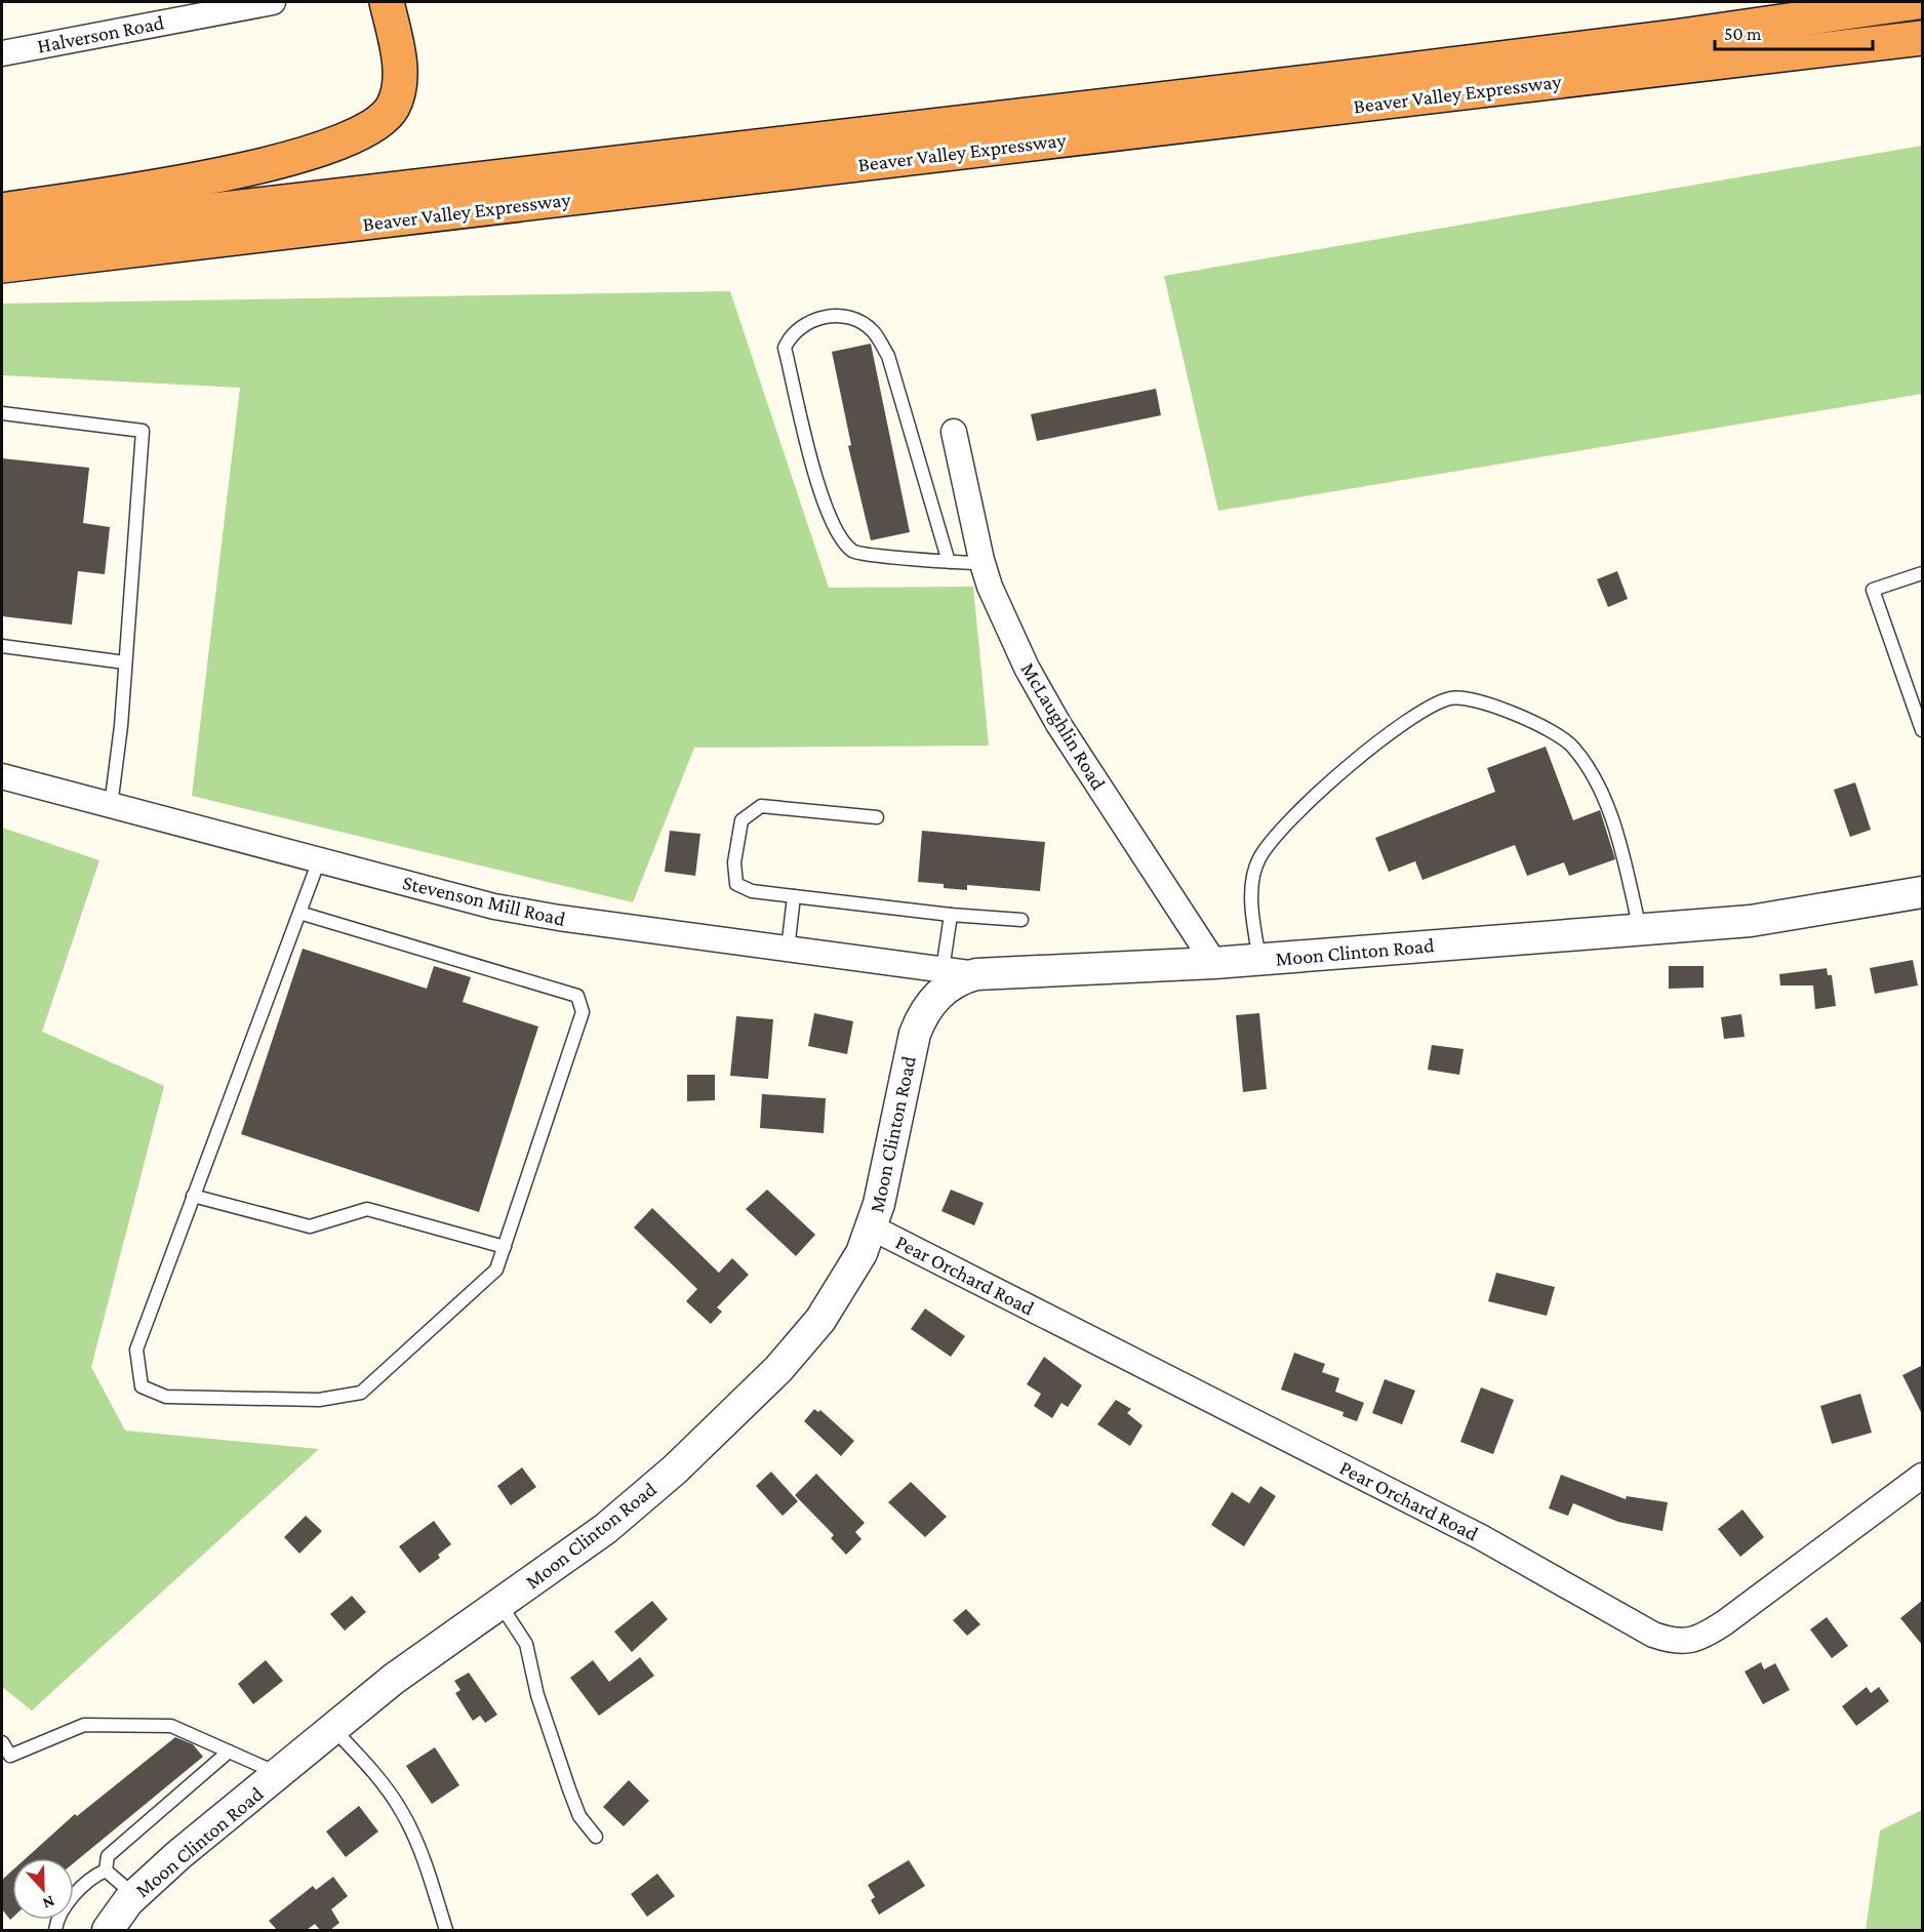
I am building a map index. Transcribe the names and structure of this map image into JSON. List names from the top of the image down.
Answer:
{
  "streets": {
    "highway": ["Beaver Valley Expressway"],
    "street": [
      "Halverson Road",
      "McLaughlin Road",
      "Stevenson Mill Road",
      "Moon Clinton Road",
      "Pear Orchard Road"
    ]
  },
  "crossings": [
    ["McLaughlin Road", "Moon Clinton Road"],
    ["Stevenson Mill Road", "Moon Clinton Road"],
    ["Moon Clinton Road", "Pear Orchard Road"]
  ],
  "scale_bar": "50 m",
  "north": "bottom"
}
